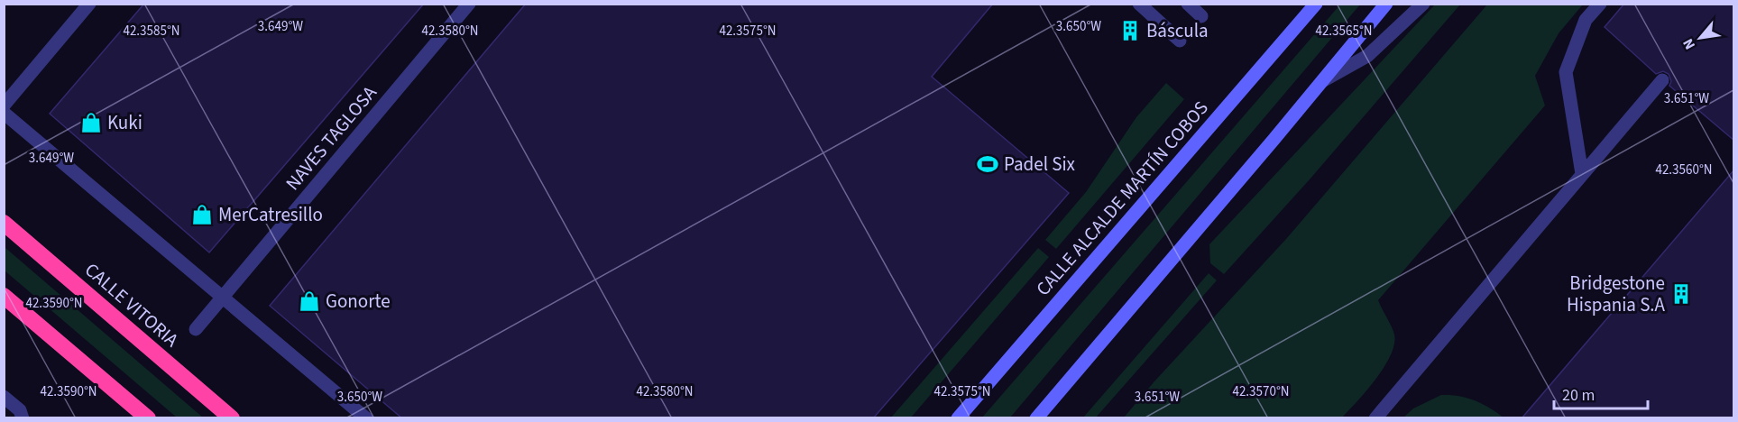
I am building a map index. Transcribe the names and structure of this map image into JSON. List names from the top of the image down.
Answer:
{
  "streets": {
    "highway": ["CALLE VITORIA"],
    "main road": ["CALLE ALCALDE MARTÍN COBOS"],
    "lane": ["NAVES TAGLOSA"]
  },
  "places": {
    "building": ["Báscula", "Bridgestone Hispania S.A"],
    "shop": ["Kuki", "MerCatresillo", "Gonorte"],
    "sports": ["Padel Six"]
  },
  "scale_bar": "20 m",
  "north": "bottom left",
  "coordinates": [
    "3.649°W",
    "3.650°W",
    "42.3585°N",
    "42.3580°N",
    "42.3575°N",
    "42.3565°N",
    "3.651°W",
    "42.3560°N",
    "42.3590°N",
    "42.3570°N"
  ]
}
